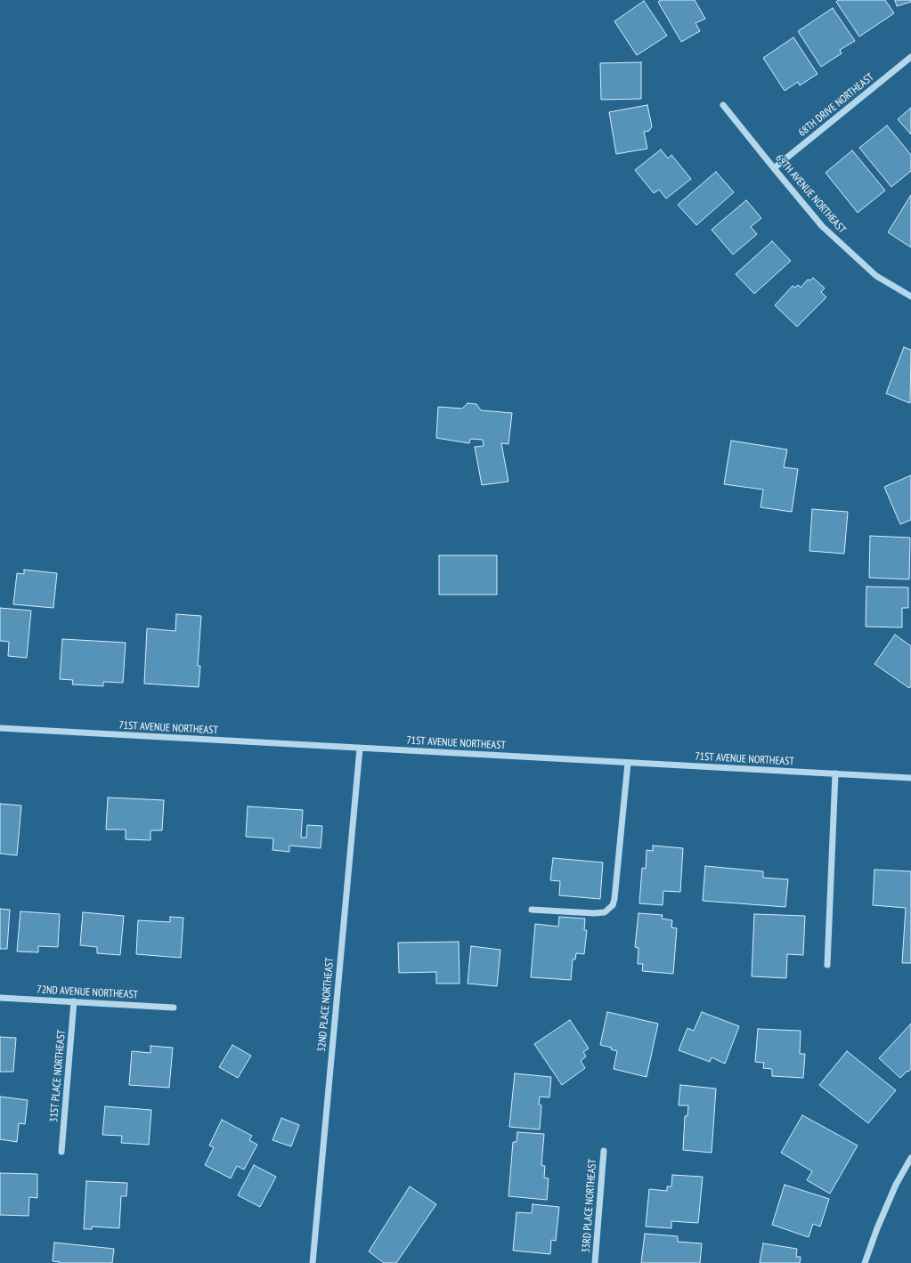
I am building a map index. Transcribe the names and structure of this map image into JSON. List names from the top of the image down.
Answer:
{
  "streets": {
    "street": [
      "68TH DRIVE NORTHEAST",
      "69TH AVENUE NORTHEAST",
      "71ST AVENUE NORTHEAST",
      "72ND AVENUE NORTHEAST",
      "32ND PLACE NORTHEAST",
      "31ST PLACE NORTHEAST",
      "33RD PLACE NORTHEAST"
    ]
  },
  "crossings": [
    ["68TH DRIVE NORTHEAST", "69TH AVENUE NORTHEAST"],
    ["71ST AVENUE NORTHEAST", "32ND PLACE NORTHEAST"],
    ["72ND AVENUE NORTHEAST", "31ST PLACE NORTHEAST"]
  ]
}
